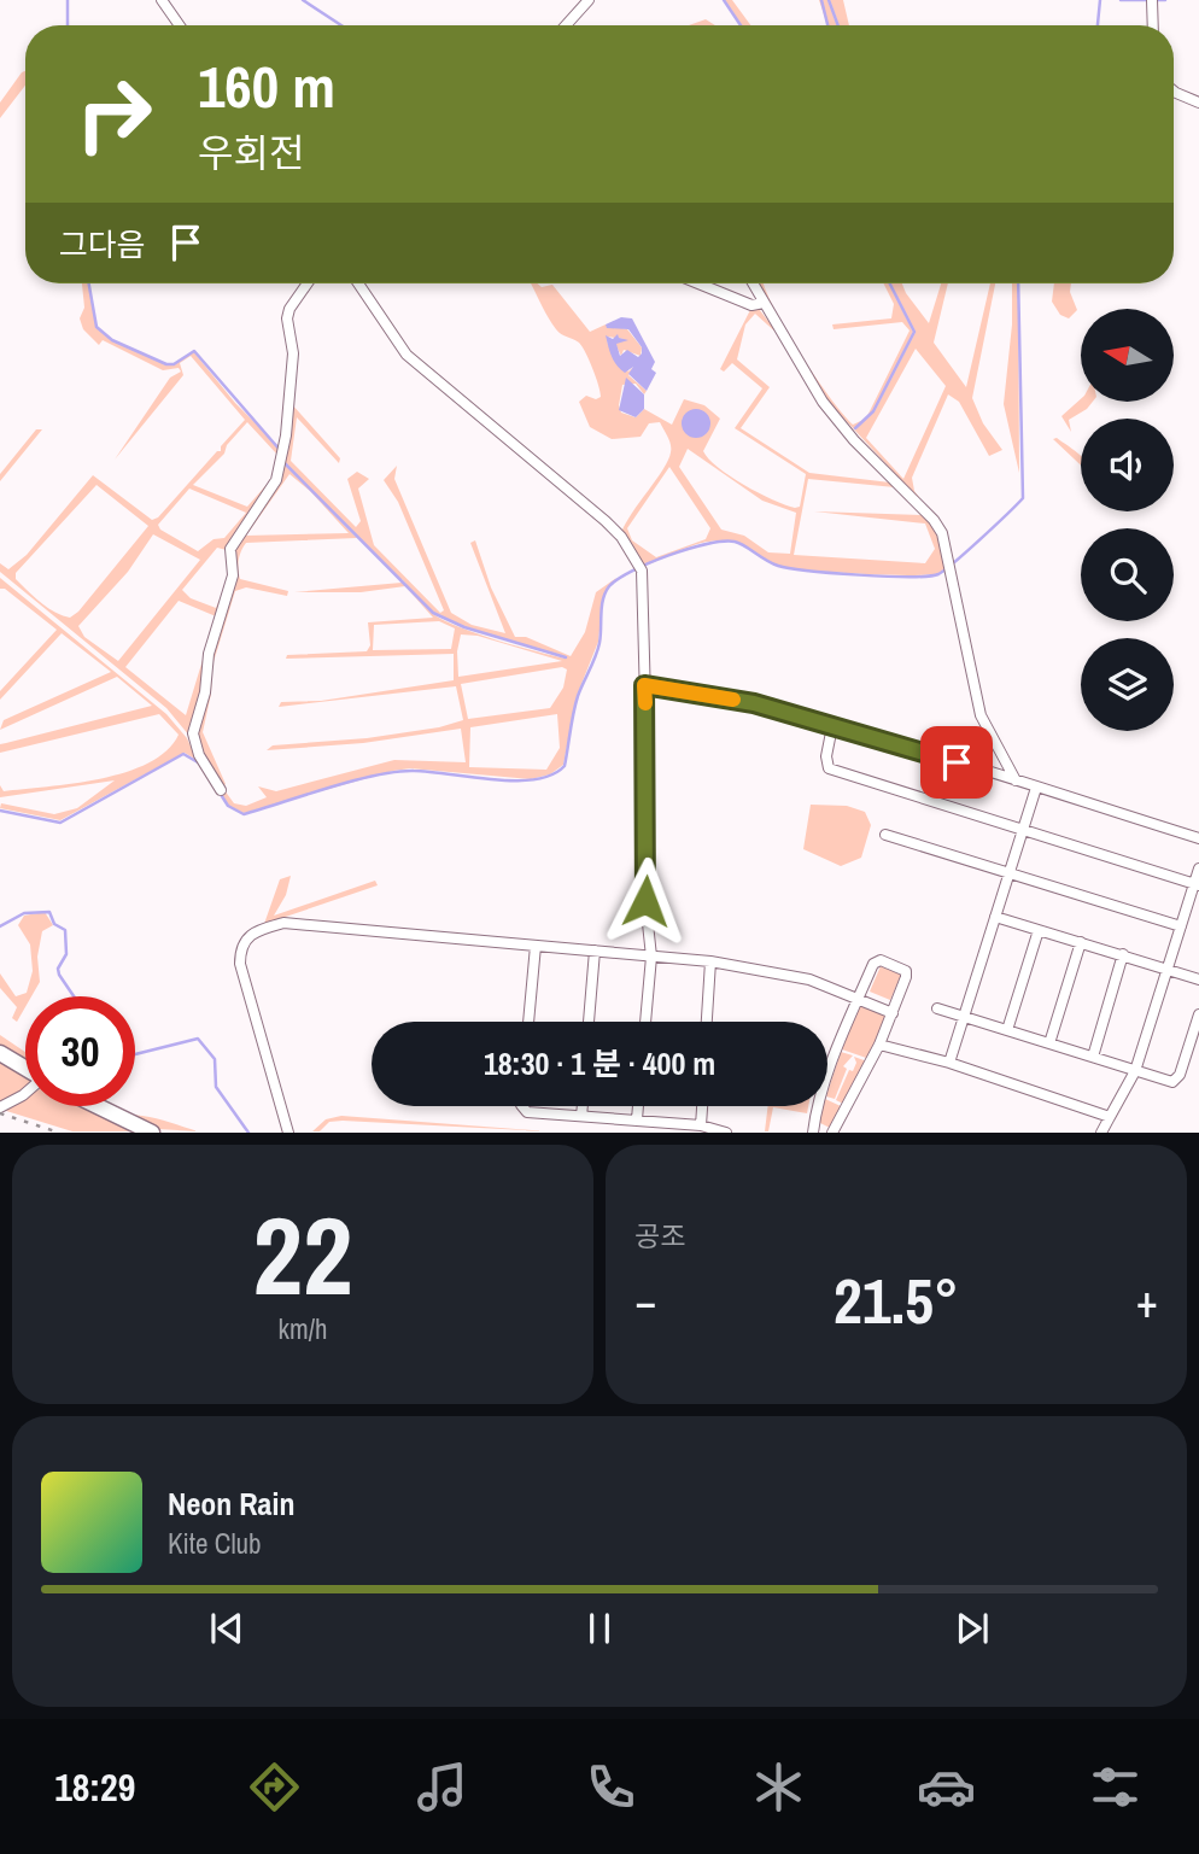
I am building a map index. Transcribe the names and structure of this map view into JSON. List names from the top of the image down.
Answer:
{
  "north": "left",
  "page": {
    "turn": ["160 m", "우회전"],
    "then": "그다음",
    "limit": "30",
    "trip": "18:30 · 1 분 · 400 m",
    "tile": [
      ["22", "km/h"],
      "공조"
    ],
    "heat": ["−", "21.5°", "+"],
    "song": ["Neon Rain", "Kite Club"],
    "tabs": "18:29"
  }
}
